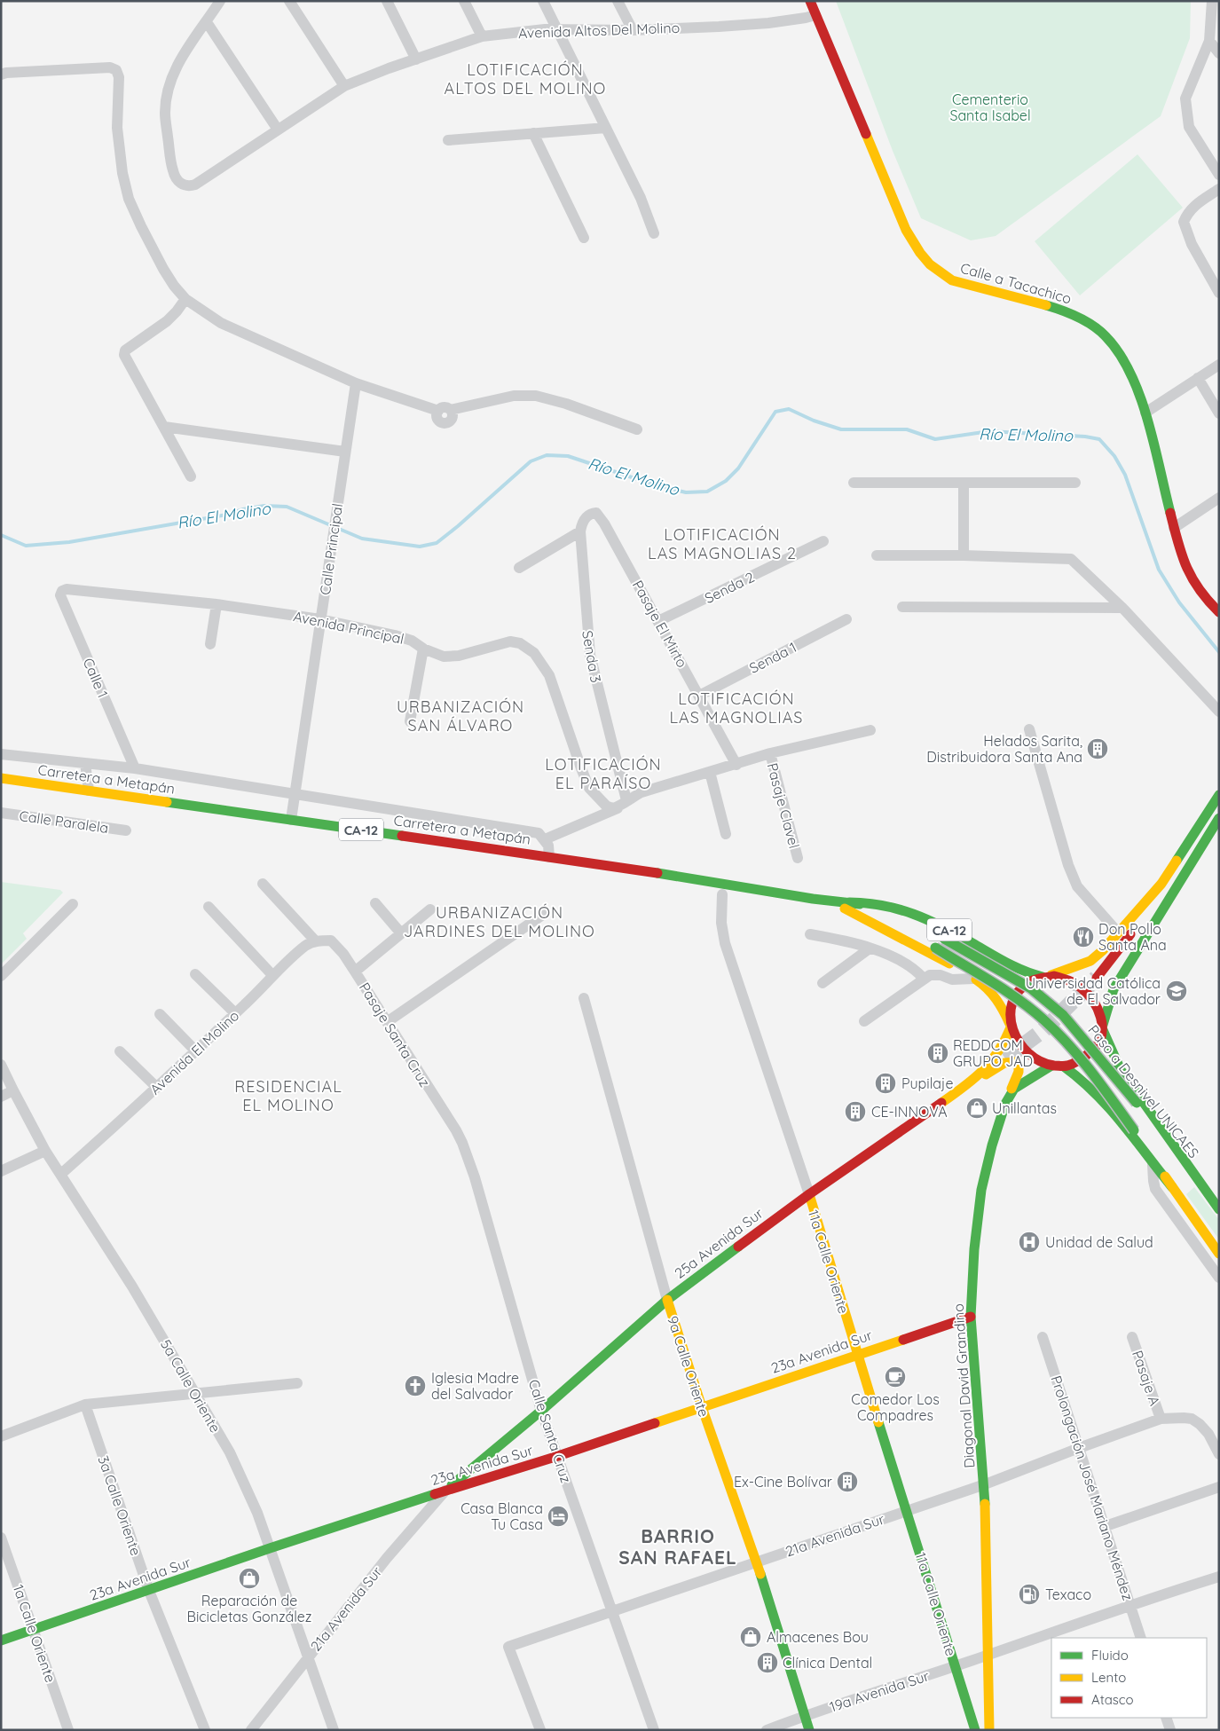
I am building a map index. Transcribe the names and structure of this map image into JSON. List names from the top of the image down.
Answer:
{
  "streets": {
    "main road": [
      "Calle a Tacachico",
      "Carretera a Metapán",
      "CA-12",
      "Paso a Desnivel UNICAES",
      "25a Avenida Sur",
      "11a Calle Oriente",
      "23a Avenida Sur",
      "9a Calle Oriente",
      "Diagonal David Grandino"
    ],
    "street": [
      "Avenida Altos Del Molino",
      "Calle Principal",
      "Senda 2",
      "Pasaje El Mirto",
      "Avenida Principal",
      "Senda 3",
      "Senda 1",
      "Calle 1",
      "Pasaje Clavel",
      "Calle Paralela",
      "Pasaje Santa Cruz",
      "Avenida El Molino",
      "Pasaje A",
      "5a Calle Oriente",
      "Calle Santa Cruz",
      "Prolongación José Mariano Méndez",
      "3a Calle Oriente",
      "21a Avenida Sur",
      "1a Calle Oriente",
      "19a Avenida Sur"
    ]
  },
  "crossings": [
    ["Avenida Altos Del Molino", "Calle a Tacachico"],
    ["Calle Principal", "Avenida Principal"],
    ["Calle Principal", "Carretera a Metapán"],
    ["Senda 2", "Pasaje El Mirto"],
    ["Pasaje El Mirto", "Senda 3"],
    ["Pasaje El Mirto", "Senda 1"],
    ["Avenida Principal", "Calle 1"],
    ["Carretera a Metapán", "Paso a Desnivel UNICAES"],
    ["Carretera a Metapán", "11a Calle Oriente"],
    ["CA-12", "Paso a Desnivel UNICAES"],
    ["CA-12", "25a Avenida Sur"],
    ["CA-12", "Diagonal David Grandino"],
    ["Pasaje Santa Cruz", "Avenida El Molino"],
    ["Pasaje Santa Cruz", "Calle Santa Cruz"],
    ["Avenida El Molino", "5a Calle Oriente"],
    ["25a Avenida Sur", "11a Calle Oriente"],
    ["25a Avenida Sur", "23a Avenida Sur"],
    ["25a Avenida Sur", "9a Calle Oriente"],
    ["25a Avenida Sur", "Diagonal David Grandino"],
    ["25a Avenida Sur", "Calle Santa Cruz"],
    ["25a Avenida Sur", "21a Avenida Sur"],
    ["11a Calle Oriente", "23a Avenida Sur"],
    ["11a Calle Oriente", "21a Avenida Sur"],
    ["11a Calle Oriente", "19a Avenida Sur"],
    ["23a Avenida Sur", "9a Calle Oriente"],
    ["23a Avenida Sur", "5a Calle Oriente"],
    ["23a Avenida Sur", "Diagonal David Grandino"],
    ["23a Avenida Sur", "Calle Santa Cruz"],
    ["23a Avenida Sur", "3a Calle Oriente"],
    ["23a Avenida Sur", "21a Avenida Sur"],
    ["23a Avenida Sur", "1a Calle Oriente"],
    ["9a Calle Oriente", "21a Avenida Sur"],
    ["9a Calle Oriente", "19a Avenida Sur"],
    ["Pasaje A", "21a Avenida Sur"],
    ["5a Calle Oriente", "21a Avenida Sur"],
    ["Diagonal David Grandino", "21a Avenida Sur"],
    ["Diagonal David Grandino", "19a Avenida Sur"],
    ["Calle Santa Cruz", "21a Avenida Sur"],
    ["Prolongación José Mariano Méndez", "21a Avenida Sur"],
    ["Prolongación José Mariano Méndez", "19a Avenida Sur"]
  ],
  "districts": [
    "LOTIFICACIÓN ALTOS DEL MOLINO",
    "LOTIFICACIÓN LAS MAGNOLIAS 2",
    "LOTIFICACIÓN LAS MAGNOLIAS",
    "URBANIZACIÓN SAN ÁLVARO",
    "LOTIFICACIÓN EL PARAÍSO",
    "URBANIZACIÓN JARDINES DEL MOLINO",
    "RESIDENCIAL EL MOLINO",
    "BARRIO SAN RAFAEL"
  ],
  "water": ["Río El Molino"],
  "parks": ["Cementerio Santa Isabel"],
  "places": {
    "building": [
      "Helados Sarita, Distribuidora Santa Ana",
      "REDDCOM GRUPO JAD",
      "Pupilaje",
      "CE-INNOVA",
      "Ex-Cine Bolívar",
      "Clínica Dental"
    ],
    "restaurant": ["Don Pollo Santa Ana"],
    "school or university": ["Universidad Católica de El Salvador"],
    "shop": ["Unillantas", "Reparación de Bicicletas González", "Almacenes Bou"],
    "hospital": ["Unidad de Salud"],
    "cafe": ["Comedor Los Compadres"],
    "church": ["Iglesia Madre del Salvador"],
    "hotel": ["Casa Blanca Tu Casa"],
    "fuel station": ["Texaco"]
  },
  "legend": ["Fluido", "Lento", "Atasco"]
}
